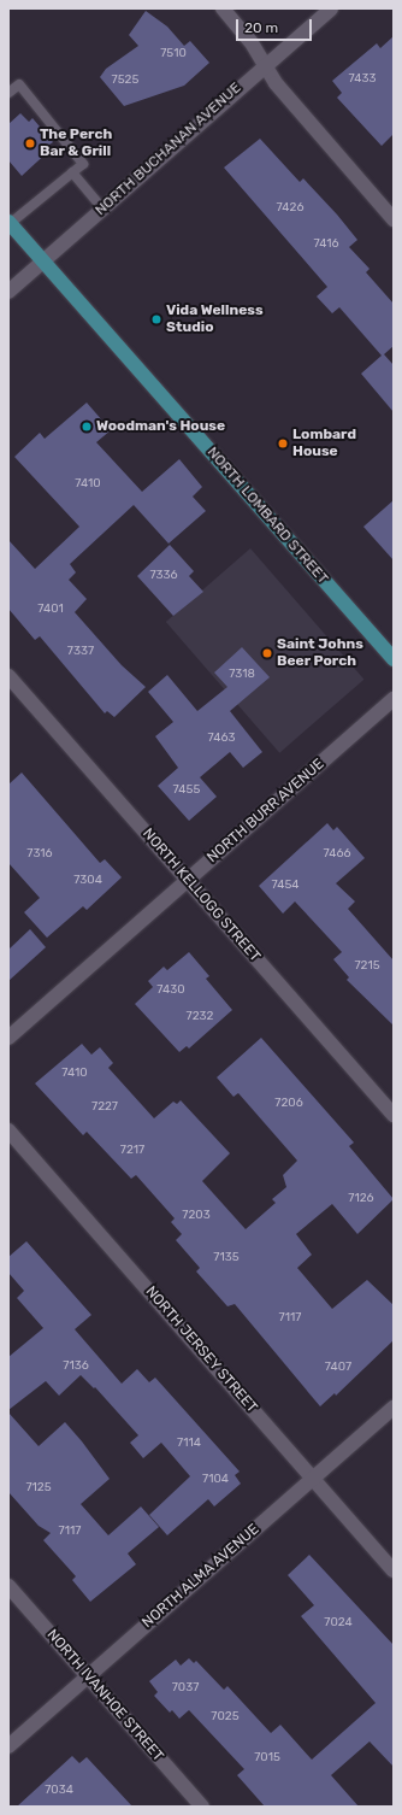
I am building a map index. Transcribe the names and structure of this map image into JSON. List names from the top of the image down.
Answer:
{
  "streets": {
    "main road": ["NORTH LOMBARD STREET"],
    "street": [
      "NORTH BUCHANAN AVENUE",
      "NORTH BURR AVENUE",
      "NORTH KELLOGG STREET",
      "NORTH JERSEY STREET",
      "NORTH ALMA AVENUE",
      "NORTH IVANHOE STREET"
    ]
  },
  "crossings": [
    ["NORTH BUCHANAN AVENUE", "NORTH LOMBARD STREET"],
    ["NORTH BURR AVENUE", "NORTH KELLOGG STREET"],
    ["NORTH JERSEY STREET", "NORTH ALMA AVENUE"],
    ["NORTH ALMA AVENUE", "NORTH IVANHOE STREET"]
  ],
  "places": [
    "The Perch Bar & Grill",
    "Vida Wellness Studio",
    "Woodman's House",
    "Lombard House",
    "Saint Johns Beer Porch"
  ],
  "house_numbers": [
    "7510",
    "7433",
    "7525",
    "7426",
    "7416",
    "7410",
    "7336",
    "7401",
    "7337",
    "7318",
    "7463",
    "7455",
    "7316",
    "7466",
    "7304",
    "7454",
    "7215",
    "7430",
    "7232",
    "7410",
    "7206",
    "7227",
    "7217",
    "7126",
    "7203",
    "7135",
    "7117",
    "7136",
    "7407",
    "7114",
    "7104",
    "7125",
    "7117",
    "7024",
    "7037",
    "7025",
    "7015",
    "7034"
  ],
  "scale_bar": "20 m"
}
